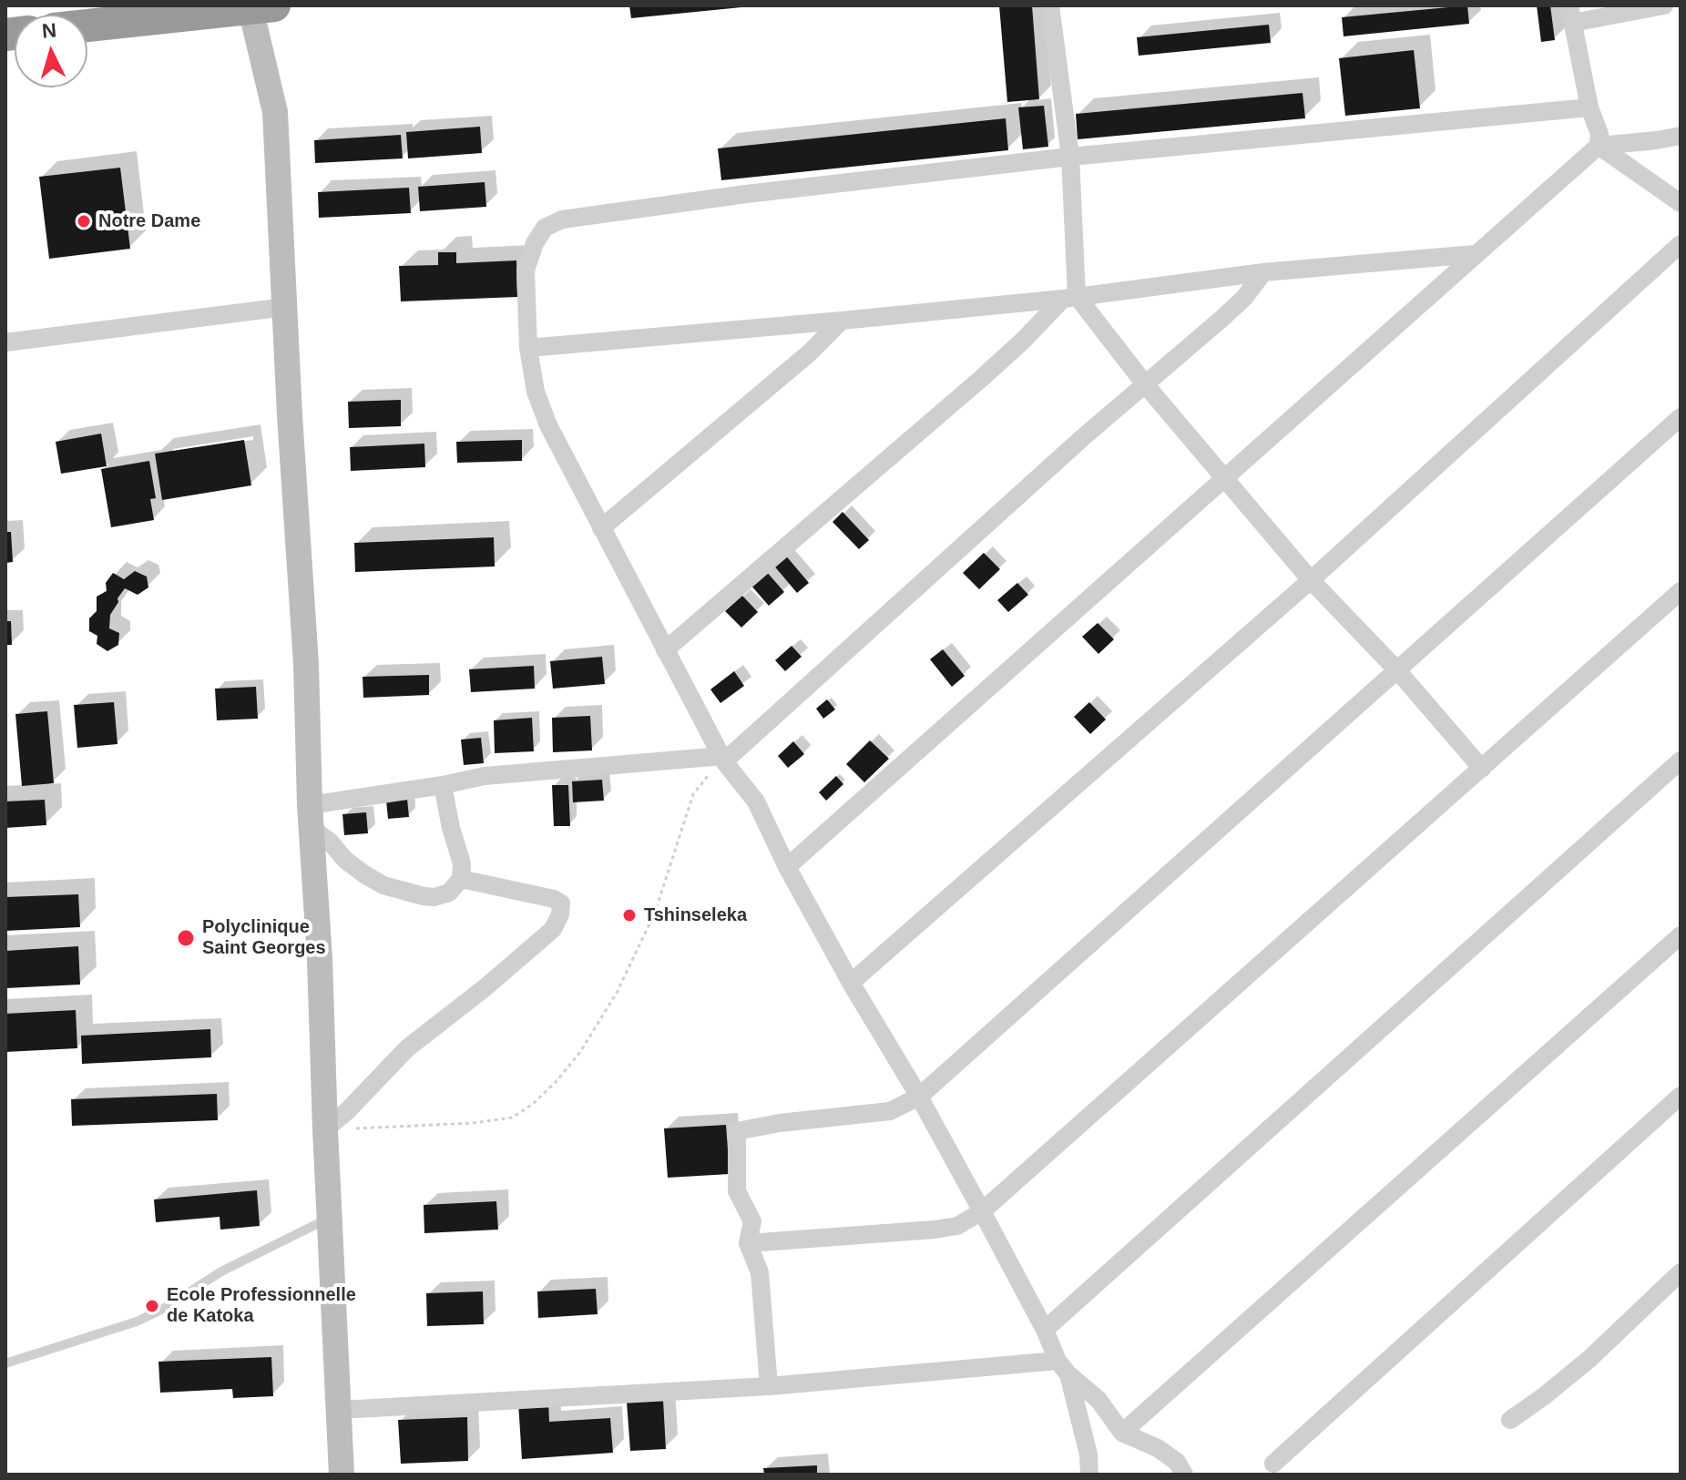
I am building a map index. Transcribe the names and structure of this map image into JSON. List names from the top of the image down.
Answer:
{
  "places": [
    "Notre Dame",
    "Tshinseleka",
    "Polyclinique Saint Georges",
    "Ecole Professionnelle de Katoka"
  ],
  "north": "top"
}
